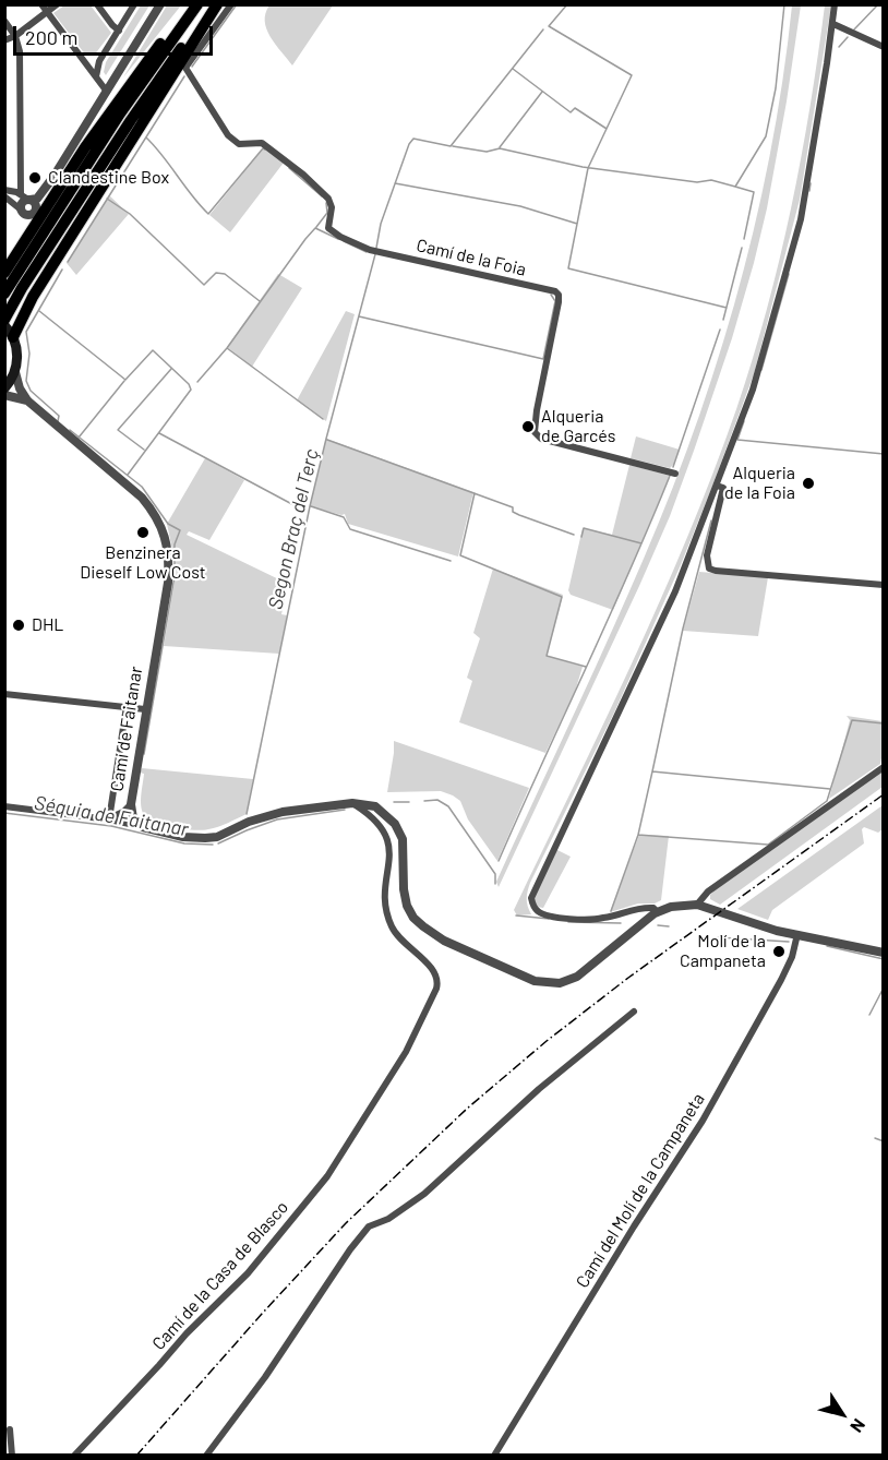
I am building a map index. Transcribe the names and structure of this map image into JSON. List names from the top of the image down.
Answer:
{
  "streets": {
    "street": [
      "Camí de la Foia",
      "Camí de Faitanar",
      "Camí del Molí de la Campaneta",
      "Camí de la Casa de Blasco"
    ]
  },
  "water": ["Segon Braç del Terç", "Séquia de Faitanar"],
  "places": [
    "Clandestine Box",
    "Alqueria de Garcés",
    "Alqueria de la Foia",
    "Benzinera Dieself Low Cost",
    "DHL",
    "Molí de la Campaneta"
  ],
  "scale_bar": "200 m",
  "north": "bottom right"
}
